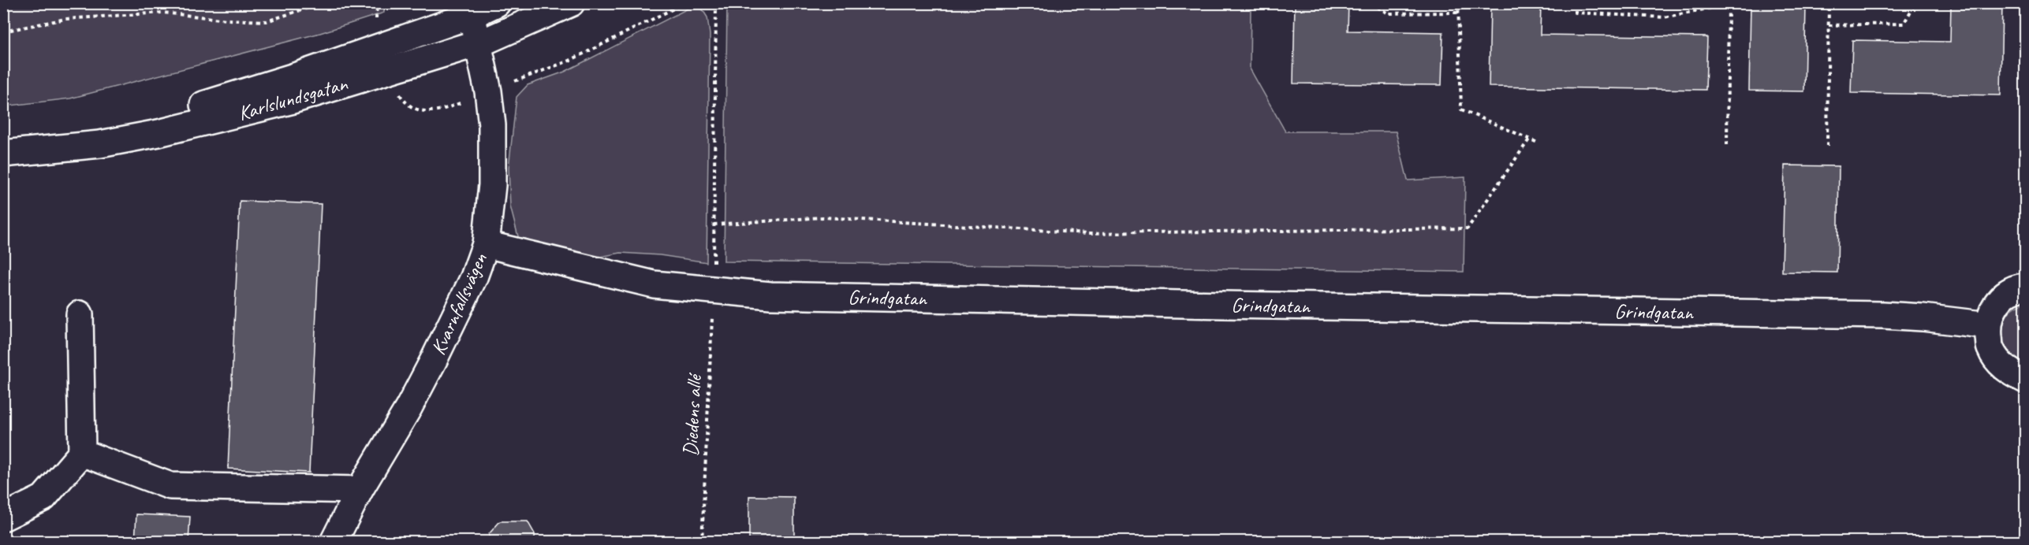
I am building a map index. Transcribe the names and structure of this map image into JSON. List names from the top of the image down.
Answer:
{
  "streets": {
    "street": ["Karlslundsgatan", "Grindgatan", "Kvarnfallsvägen"],
    "path": ["Diedens allé"]
  },
  "crossings": [
    ["Karlslundsgatan", "Kvarnfallsvägen"],
    ["Grindgatan", "Kvarnfallsvägen"],
    ["Grindgatan", "Diedens allé"]
  ]
}
